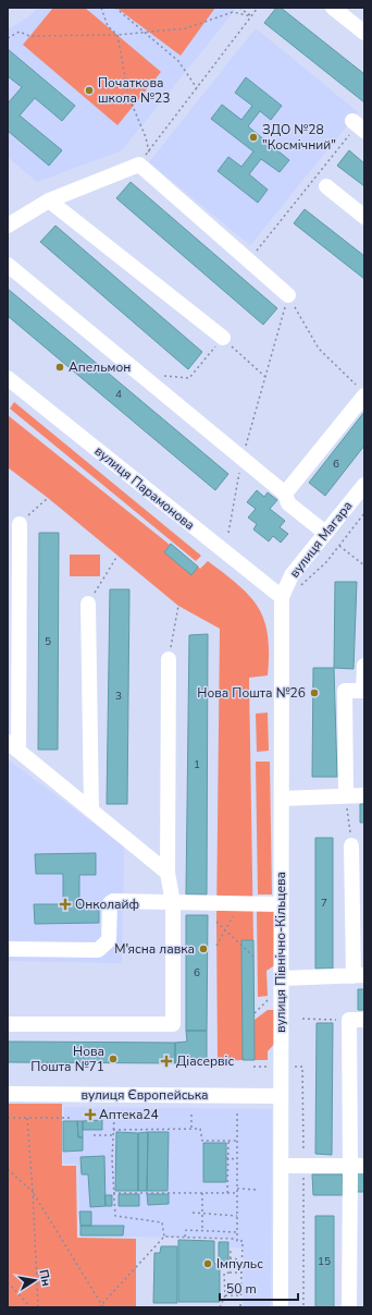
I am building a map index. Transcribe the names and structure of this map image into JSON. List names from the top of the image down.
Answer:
{
  "streets": {
    "street": [
      "вулиця Парамонова",
      "вулиця Магара",
      "вулиця Північно-Кільцева",
      "вулиця Європейська"
    ]
  },
  "crossings": [
    ["вулиця Парамонова", "вулиця Магара"],
    ["вулиця Парамонова", "вулиця Північно-Кільцева"],
    ["вулиця Магара", "вулиця Північно-Кільцева"],
    ["вулиця Північно-Кільцева", "вулиця Європейська"]
  ],
  "places": {
    "other": [
      "Початкова школа №23",
      "ЗДО №28 \"Космічний\"",
      "Апельмон",
      "Нова Пошта №26",
      "М'ясна лавка",
      "Нова Пошта №71",
      "Імпульс"
    ],
    "health": ["Онколайф", "Діасервіс", "Аптека24"]
  },
  "house_numbers": [
    "4",
    "6",
    "5",
    "3",
    "1",
    "7",
    "6",
    "15"
  ],
  "scale_bar": "50 m",
  "north": "right"
}
